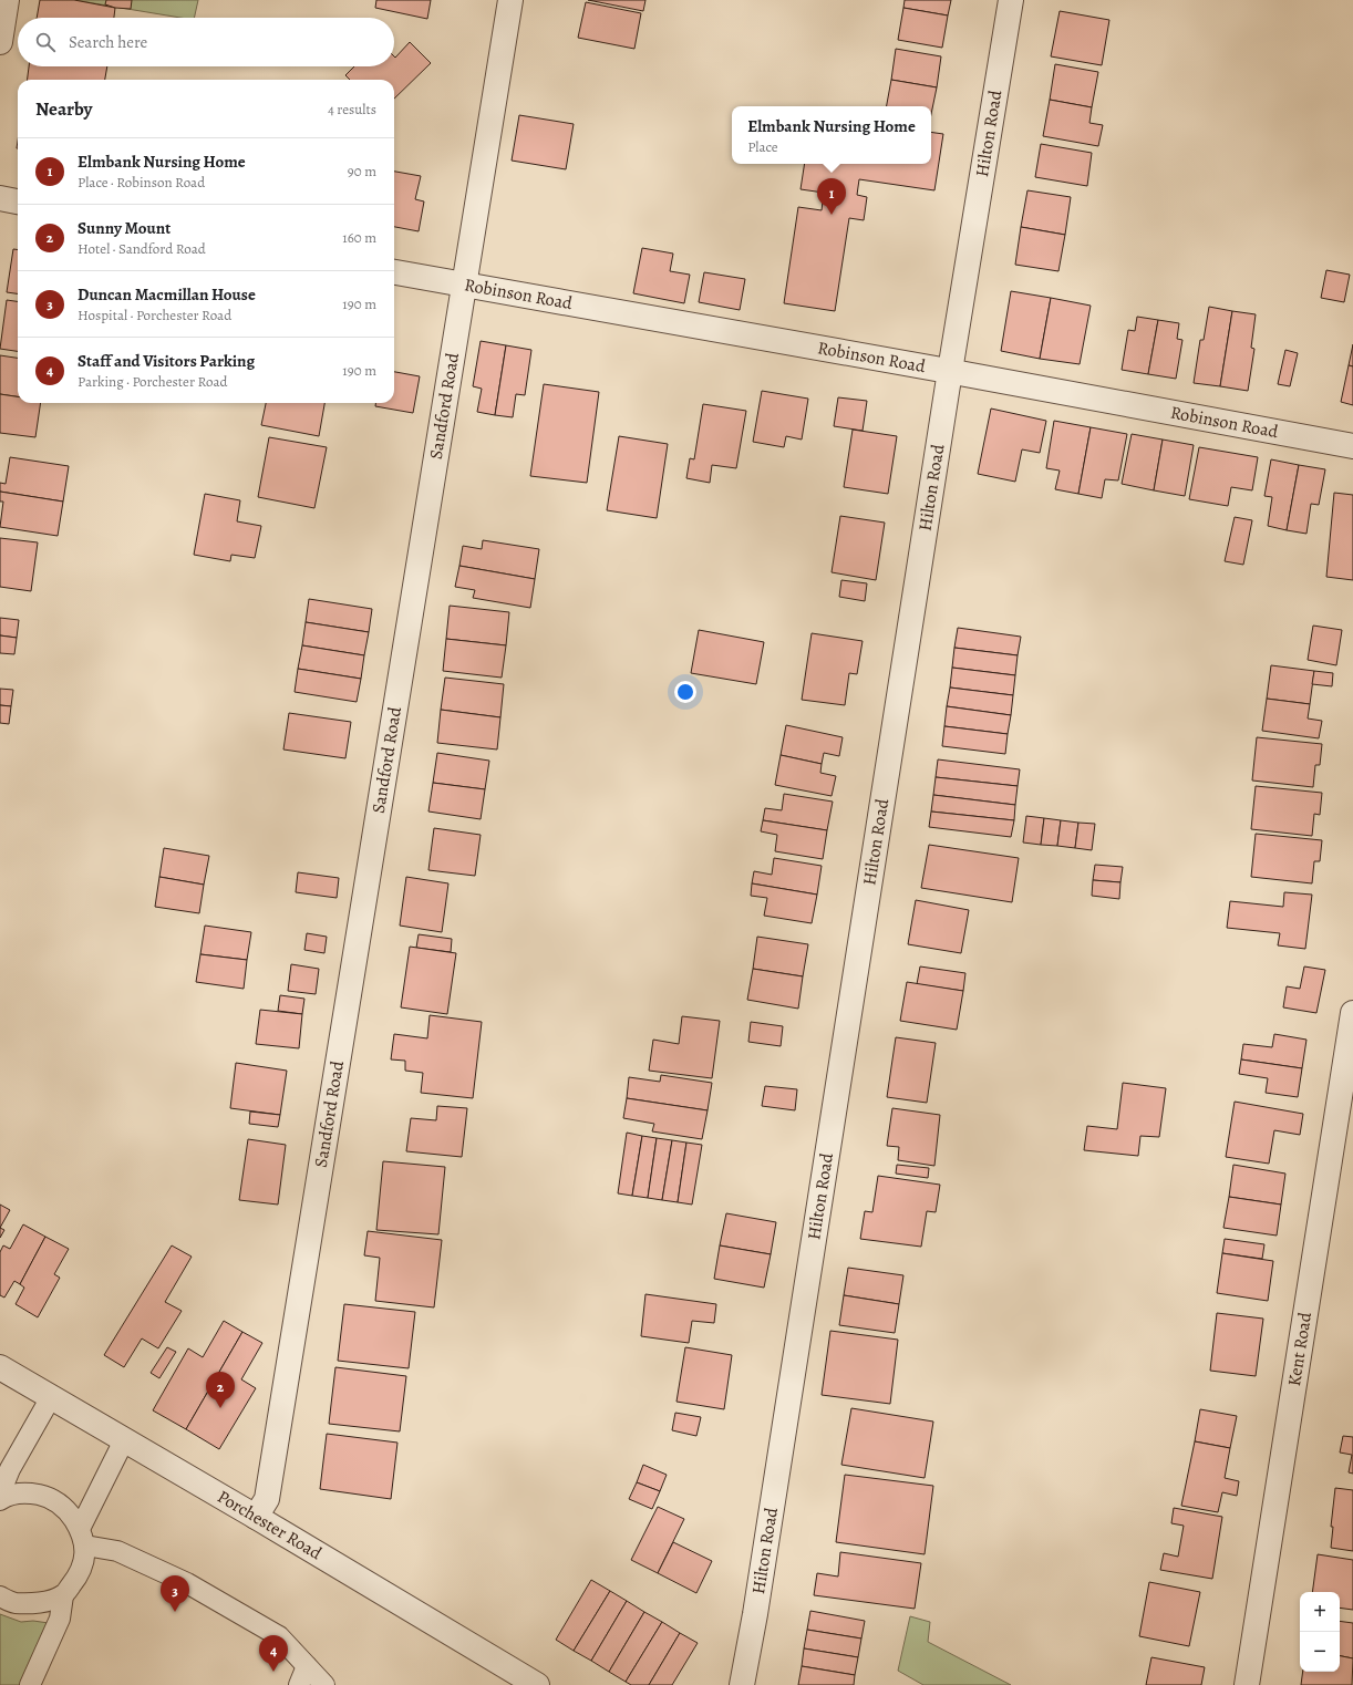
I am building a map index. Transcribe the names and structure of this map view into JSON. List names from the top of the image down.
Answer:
{
  "streets": {
    "street": [
      "Hilton Road",
      "Robinson Road",
      "Sandford Road",
      "Kent Road",
      "Porchester Road"
    ]
  },
  "crossings": [
    ["Hilton Road", "Robinson Road"],
    ["Robinson Road", "Sandford Road"],
    ["Sandford Road", "Porchester Road"]
  ],
  "page": {
    "search": "Search here",
    "heading": ["Nearby", "4 results"],
    "popup": ["Elmbank Nursing Home", "Place"],
    "list": [
      {
        "mark": "1",
        "name": "Elmbank Nursing Home",
        "note": "Place · Robinson Road",
        "value": "90 m"
      },
      {
        "mark": "2",
        "name": "Sunny Mount",
        "note": "Hotel · Sandford Road",
        "value": "160 m"
      },
      {
        "mark": "3",
        "name": "Duncan Macmillan House",
        "note": "Hospital · Porchester Road",
        "value": "190 m"
      },
      {
        "mark": "4",
        "name": "Staff and Visitors Parking",
        "note": "Parking · Porchester Road",
        "value": "190 m"
      }
    ],
    "pins": [
      "1",
      "2",
      "3",
      "4"
    ],
    "map_buttons": ["+", "−"]
  }
}
